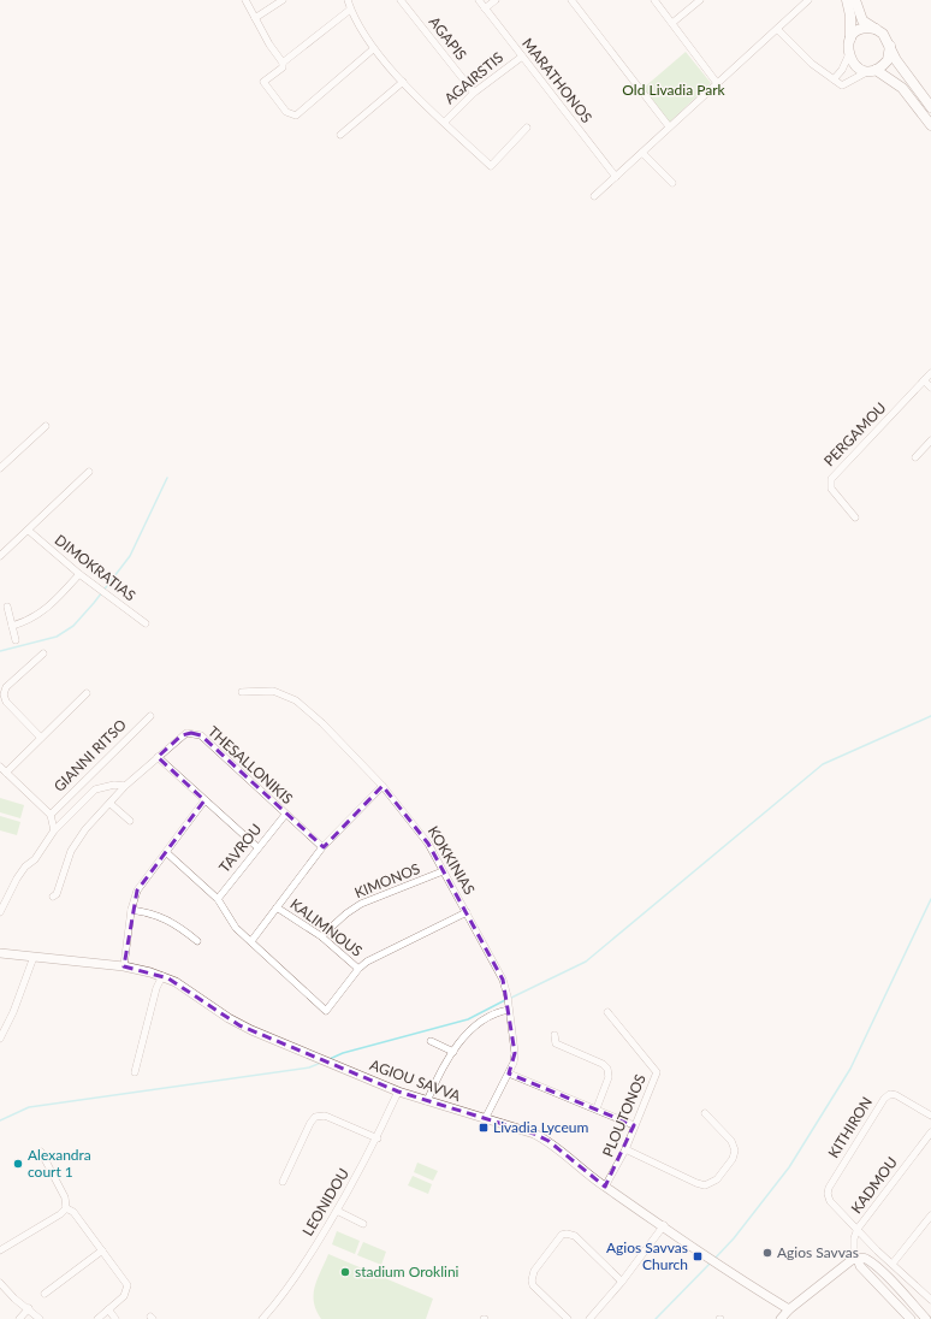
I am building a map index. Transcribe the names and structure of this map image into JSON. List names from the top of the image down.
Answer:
{
  "streets": {
    "street": [
      "AGAPIS",
      "AGAIRSTIS",
      "MARATHONOS",
      "PERGAMOU",
      "DIMOKRATIAS",
      "GIANNI RITSO",
      "THESALLONIKIS",
      "TAVROU",
      "KOKKINIAS",
      "KIMONOS",
      "KALIMNOUS",
      "AGIOU SAVVA",
      "PLOUTONOS",
      "KITHIRON",
      "KADMOU",
      "LEONIDOU"
    ]
  },
  "crossings": [
    ["AGAPIS", "AGAIRSTIS"],
    ["AGAIRSTIS", "MARATHONOS"],
    ["THESALLONIKIS", "TAVROU"],
    ["KOKKINIAS", "KIMONOS"],
    ["KOKKINIAS", "AGIOU SAVVA"],
    ["KIMONOS", "KALIMNOUS"],
    ["AGIOU SAVVA", "PLOUTONOS"],
    ["AGIOU SAVVA", "LEONIDOU"],
    ["KITHIRON", "KADMOU"]
  ],
  "parks": ["Old Livadia Park"],
  "places": {
    "transit": ["Livadia Lyceum", "Agios Savvas Church"],
    "other": ["Alexandra court 1", "Agios Savvas", "stadium Oroklini"]
  }
}
